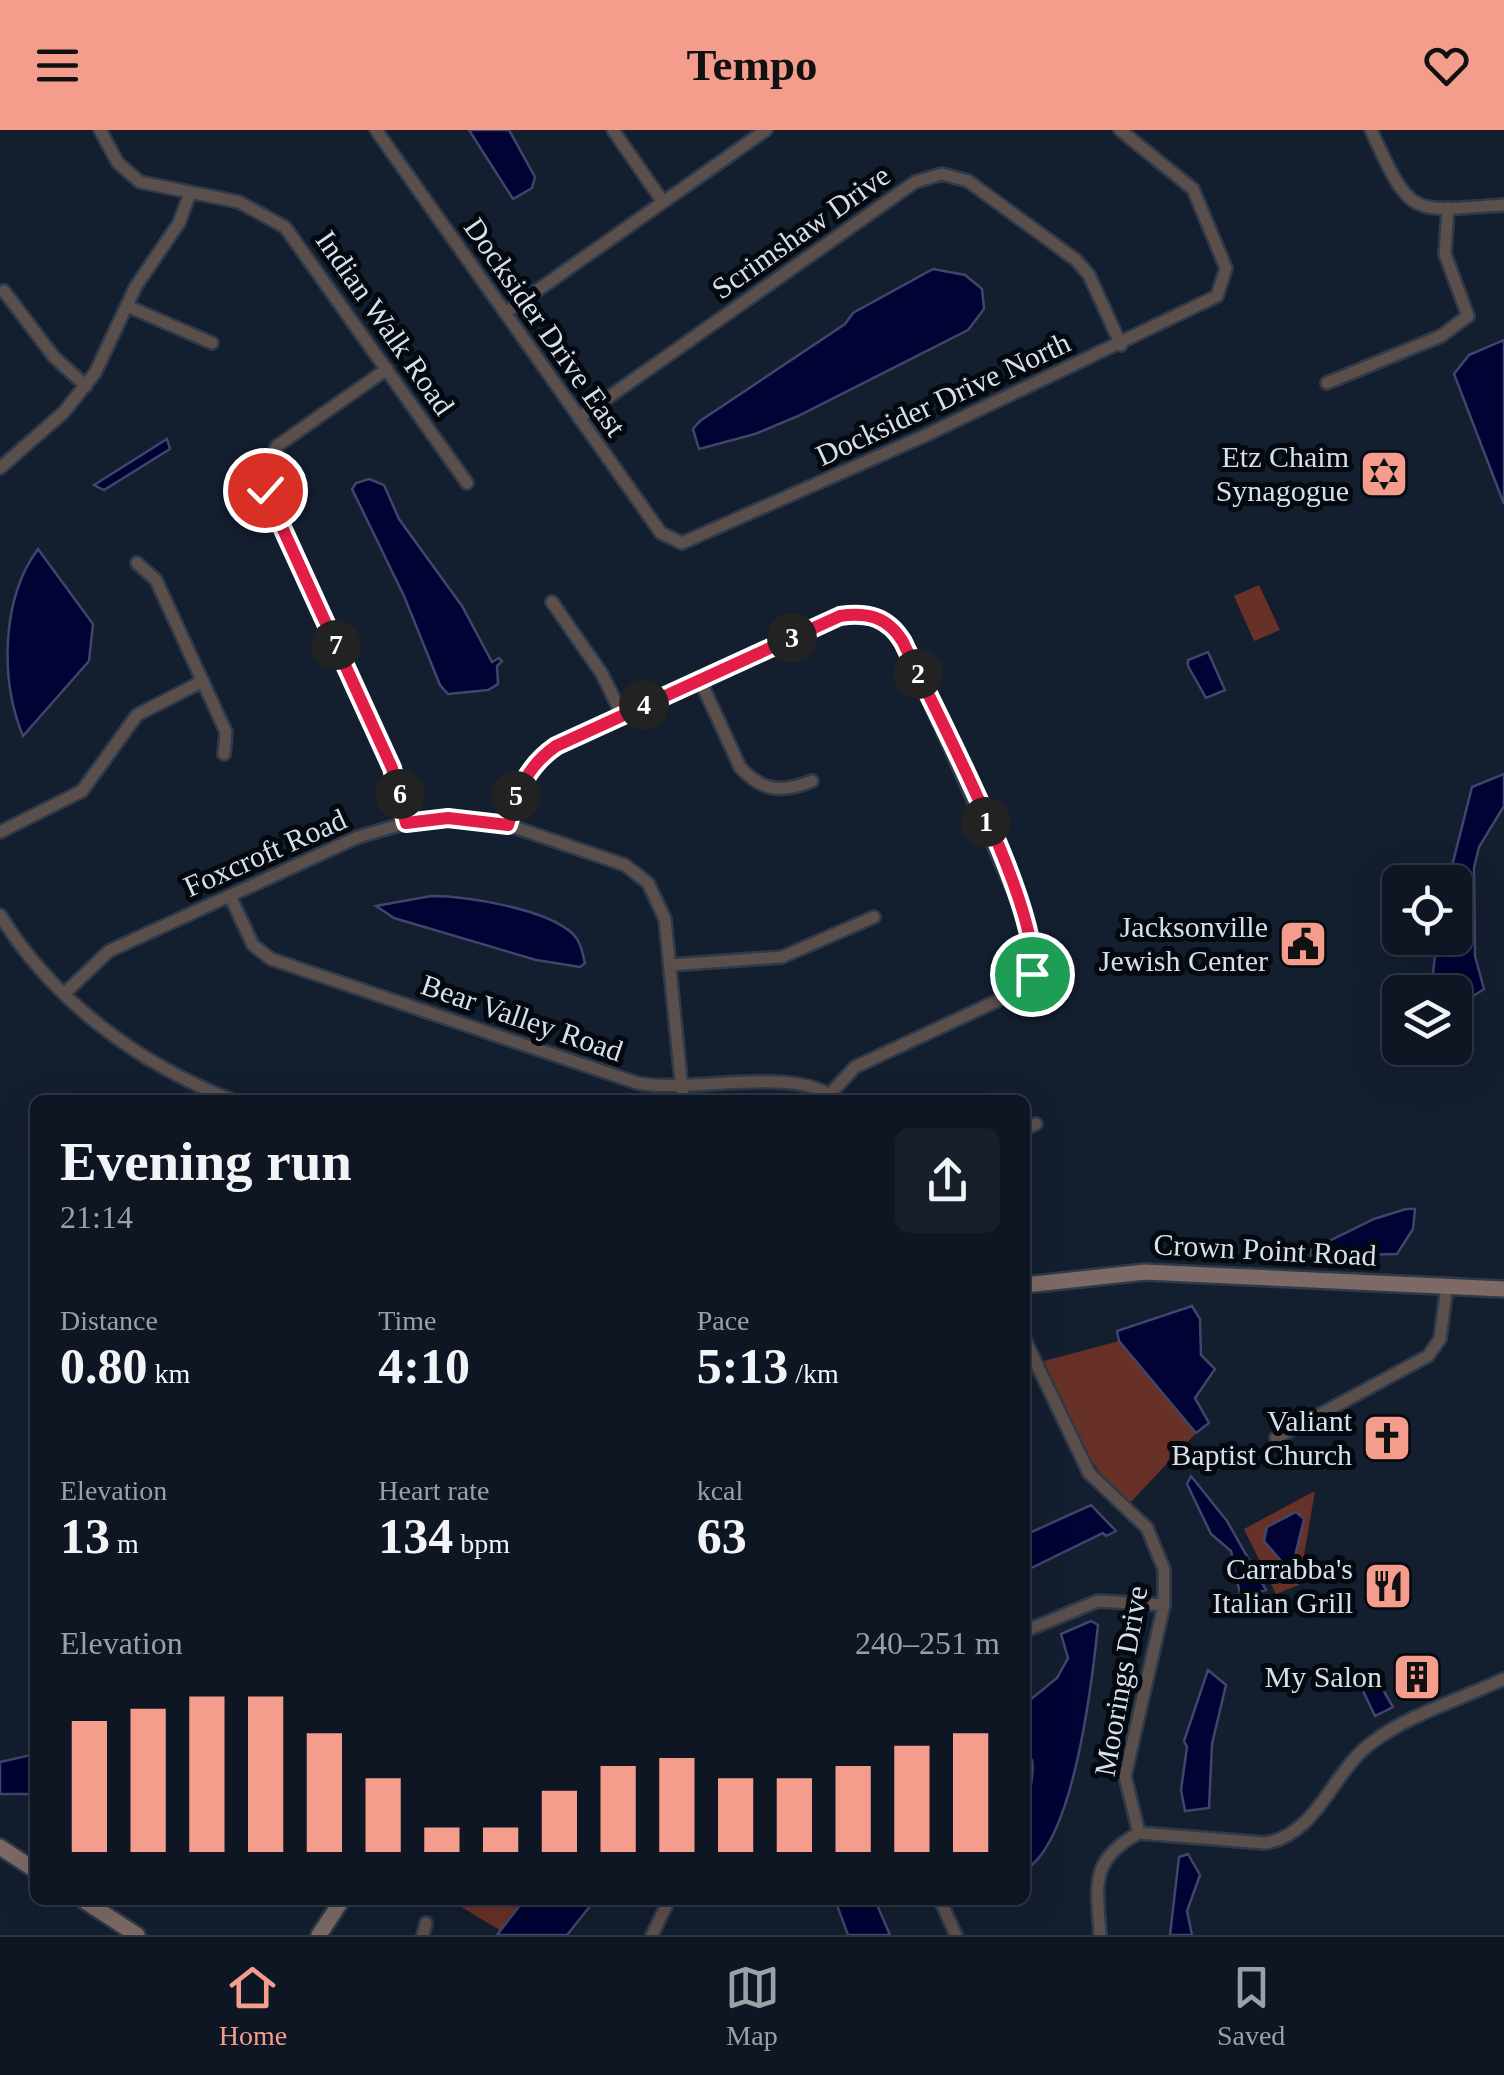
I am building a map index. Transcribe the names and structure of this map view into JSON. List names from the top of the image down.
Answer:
{
  "streets": {
    "street": [
      "Scrimshaw Drive",
      "Indian Walk Road",
      "Docksider Drive East",
      "Docksider Drive North",
      "Foxcroft Road",
      "Bear Valley Road",
      "Crown Point Road",
      "Moorings Drive"
    ]
  },
  "crossings": [
    ["Scrimshaw Drive", "Docksider Drive East"],
    ["Scrimshaw Drive", "Docksider Drive North"],
    ["Docksider Drive East", "Docksider Drive North"],
    ["Foxcroft Road", "Bear Valley Road"]
  ],
  "places": {
    "synagogue": ["Etz Chaim Synagogue"],
    "public building": ["Jacksonville Jewish Center"],
    "church": ["Valiant Baptist Church"],
    "restaurant": ["Carrabba's Italian Grill"],
    "building": ["My Salon"]
  },
  "page": {
    "header": "Tempo",
    "pins": [
      "3",
      "7",
      "2",
      "4",
      "6",
      "5",
      "1"
    ],
    "heading": ["Evening run", "21:14"],
    "stats": [
      ["Distance", "0.80 km"],
      ["Time", "4:10"],
      ["Pace", "5:13 /km"],
      ["Elevation", "13 m"],
      ["Heart rate", "134 bpm"],
      ["kcal", "63"]
    ],
    "chart": ["Elevation", "240–251 m"],
    "tabs": ["Home", "Map", "Saved"]
  }
}
